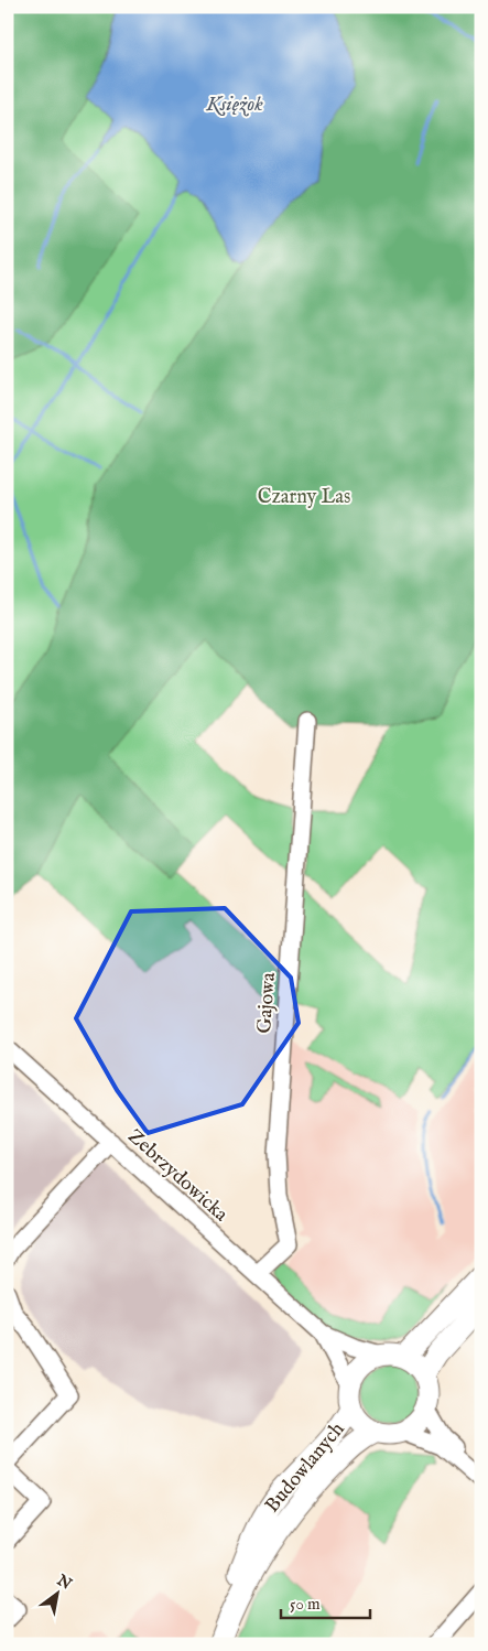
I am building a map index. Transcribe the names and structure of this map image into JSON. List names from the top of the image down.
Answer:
{
  "streets": {
    "main road": ["Budowlanych"],
    "street": ["Gajowa", "Zebrzydowicka"]
  },
  "crossings": [
    ["Gajowa", "Zebrzydowicka"],
    ["Zebrzydowicka", "Budowlanych"]
  ],
  "water": ["Księżok"],
  "parks": ["Czarny Las"],
  "scale_bar": "50 m",
  "north": "top right"
}
